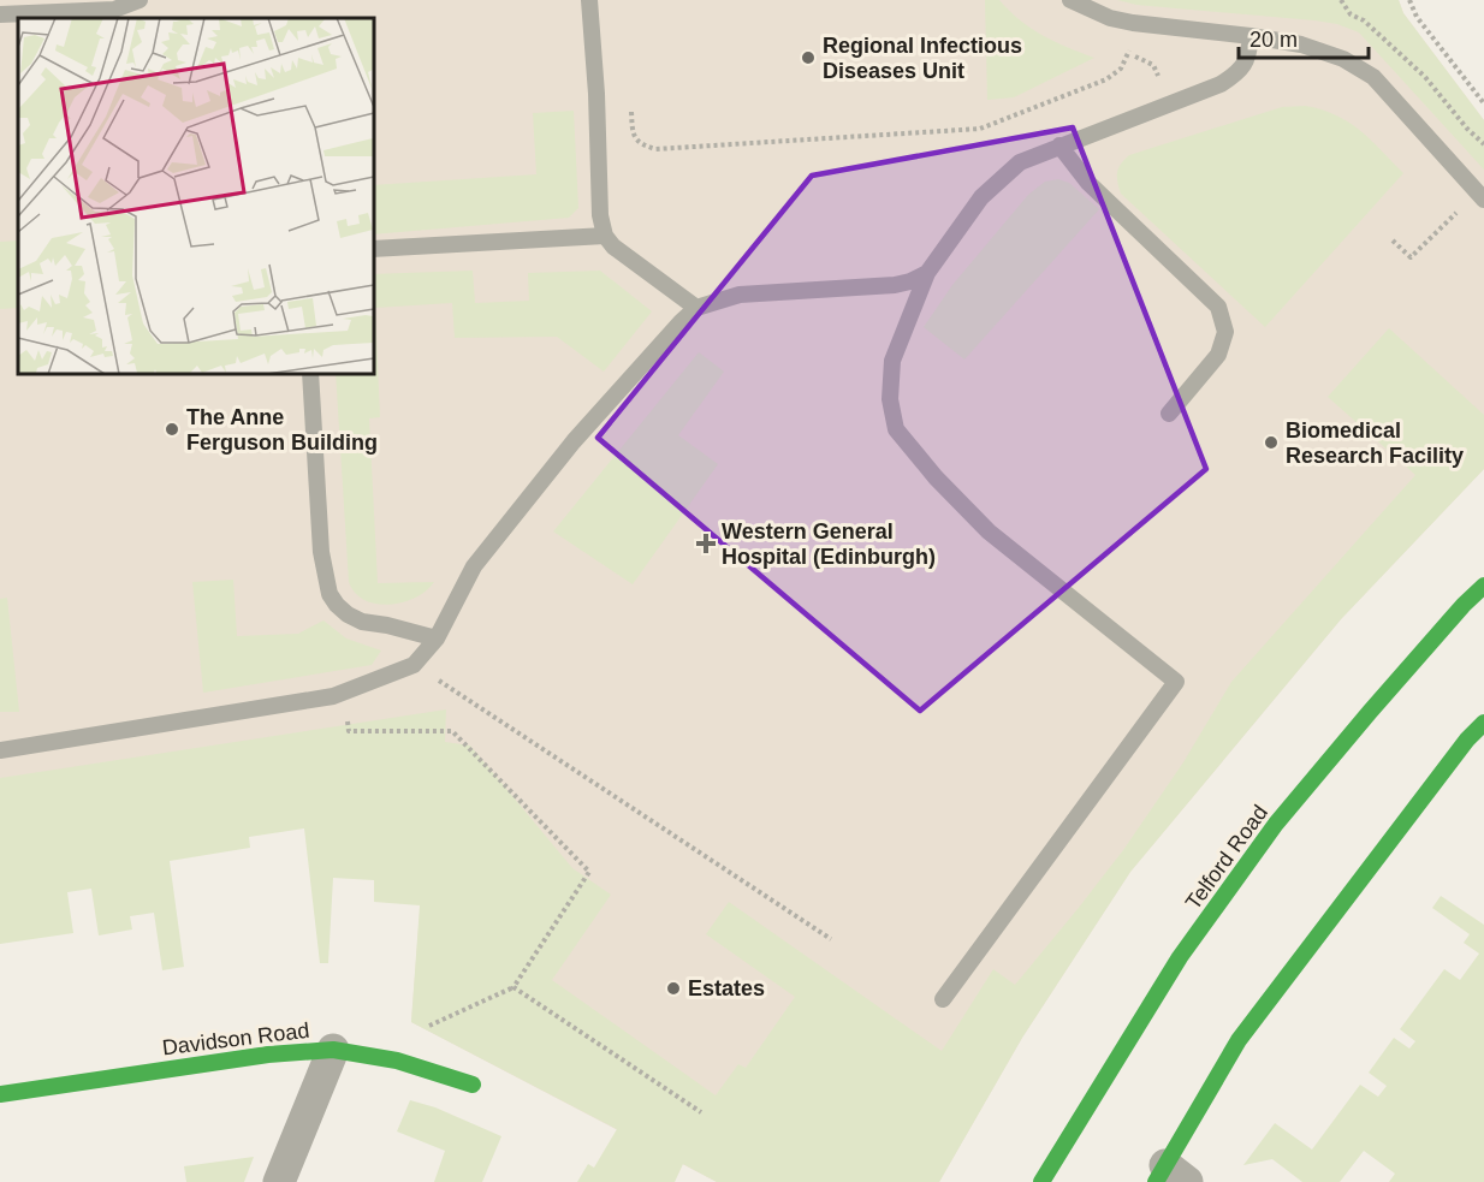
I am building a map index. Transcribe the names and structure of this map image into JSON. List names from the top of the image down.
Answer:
{
  "streets": {
    "street": ["Telford Road", "Davidson Road"]
  },
  "places": {
    "other": [
      "Regional Infectious Diseases Unit",
      "The Anne Ferguson Building",
      "Biomedical Research Facility",
      "Estates"
    ],
    "health": ["Western General Hospital (Edinburgh)"]
  },
  "scale_bar": "20 m"
}
